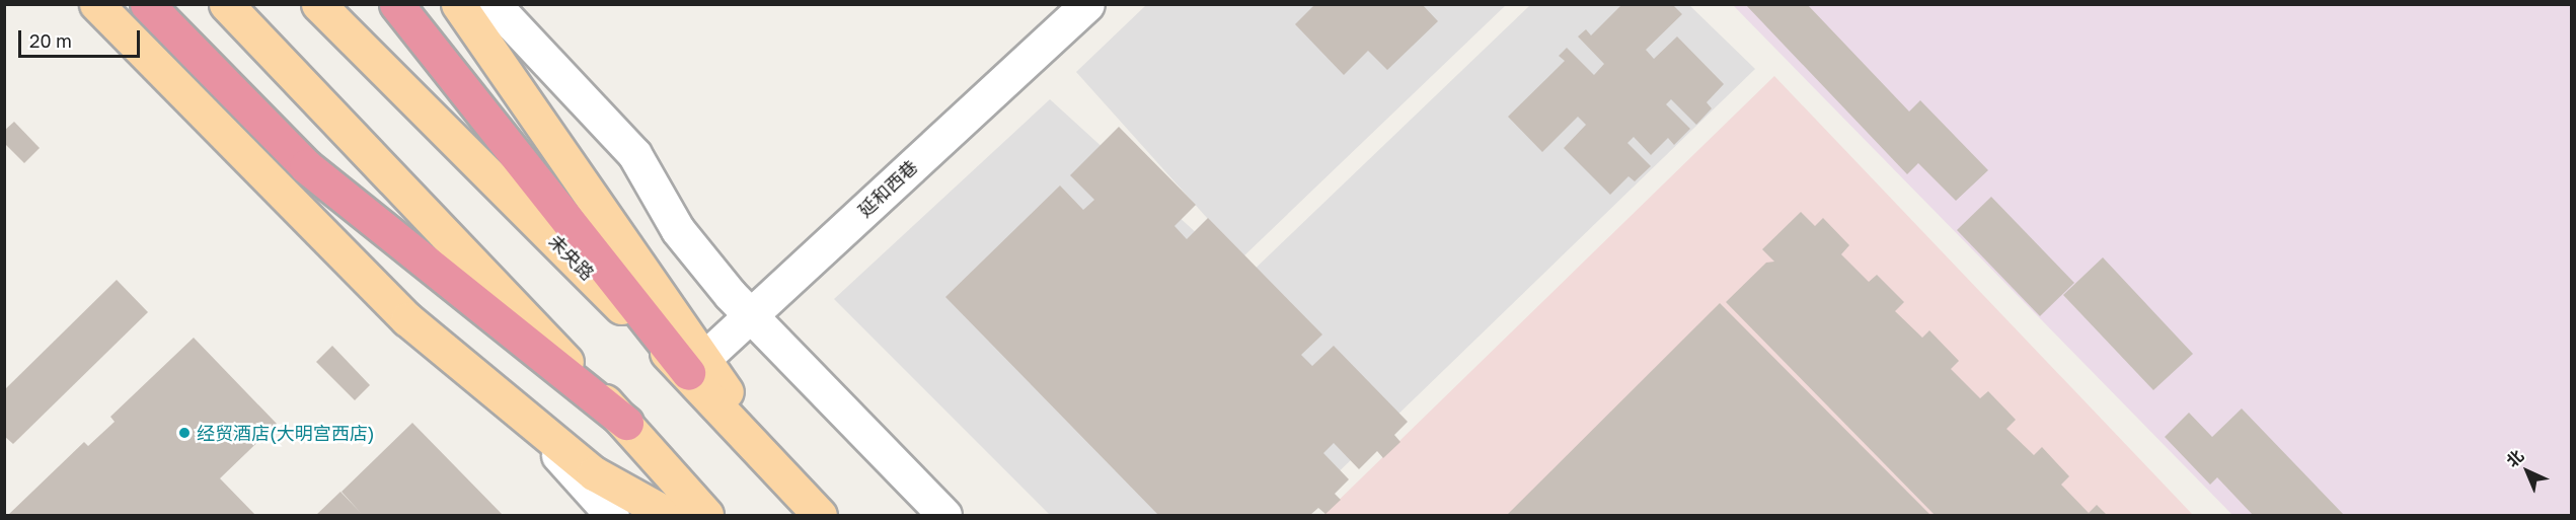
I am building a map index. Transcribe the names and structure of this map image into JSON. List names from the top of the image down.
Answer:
{
  "streets": {
    "main road": ["未央路"],
    "street": ["延和西巷"]
  },
  "crossings": [
    ["延和西巷", "未央路"]
  ],
  "places": ["经贸酒店(大明宫西店)"],
  "scale_bar": "20 m",
  "north": "top left"
}
